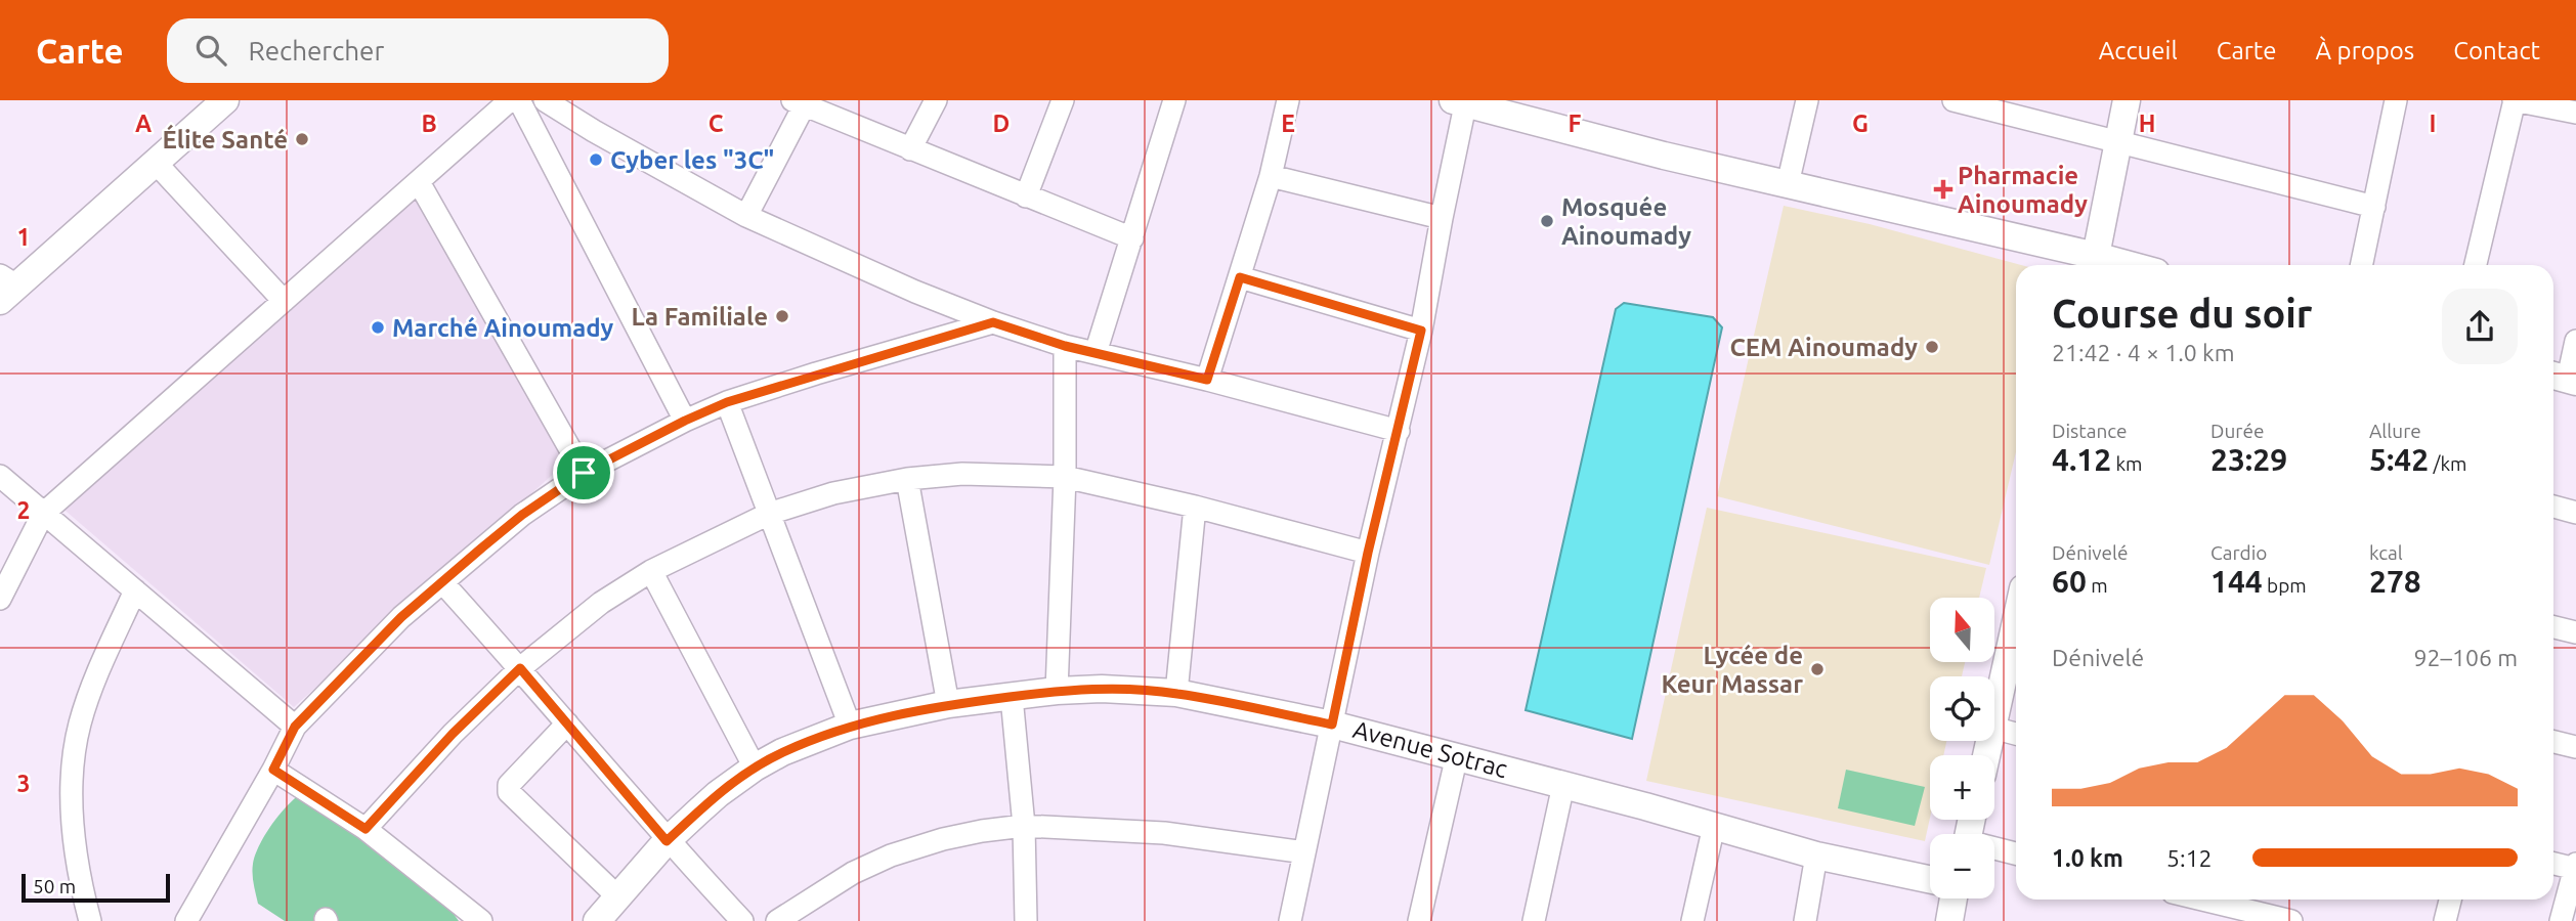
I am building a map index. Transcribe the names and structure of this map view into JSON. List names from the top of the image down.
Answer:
{
  "streets": {
    "street": ["Avenue Sotrac"]
  },
  "places": {
    "other": [
      "Élite Santé",
      "Cyber les \"3C\"",
      "Mosquée Ainoumady",
      "La Familiale",
      "Marché Ainoumady",
      "CEM Ainoumady",
      "Lycée de Keur Massar"
    ],
    "health": ["Pharmacie Ainoumady"]
  },
  "scale_bar": "50 m",
  "north": "top",
  "page": {
    "header": "Carte",
    "search": "Rechercher",
    "nav": [
      "Accueil",
      "Carte",
      "À propos",
      "Contact"
    ],
    "heading": ["Course du soir", "21:42 · 4 × 1.0 km"],
    "stats": [
      ["Distance", "4.12 km"],
      ["Durée", "23:29"],
      ["Allure", "5:42 /km"],
      ["Dénivelé", "60 m"],
      ["Cardio", "144 bpm"],
      ["kcal", "278"]
    ],
    "map_buttons": ["+", "−"],
    "chart": ["Dénivelé", "92–106 m"],
    "list": [
      {
        "name": "1.0 km",
        "note": "5:12"
      }
    ],
    "scale": "50 m"
  },
  "grid": {
    "columns": [
      "A",
      "B",
      "C",
      "D",
      "E",
      "F",
      "G",
      "H",
      "I"
    ],
    "rows": ["1", "2", "3"]
  }
}
